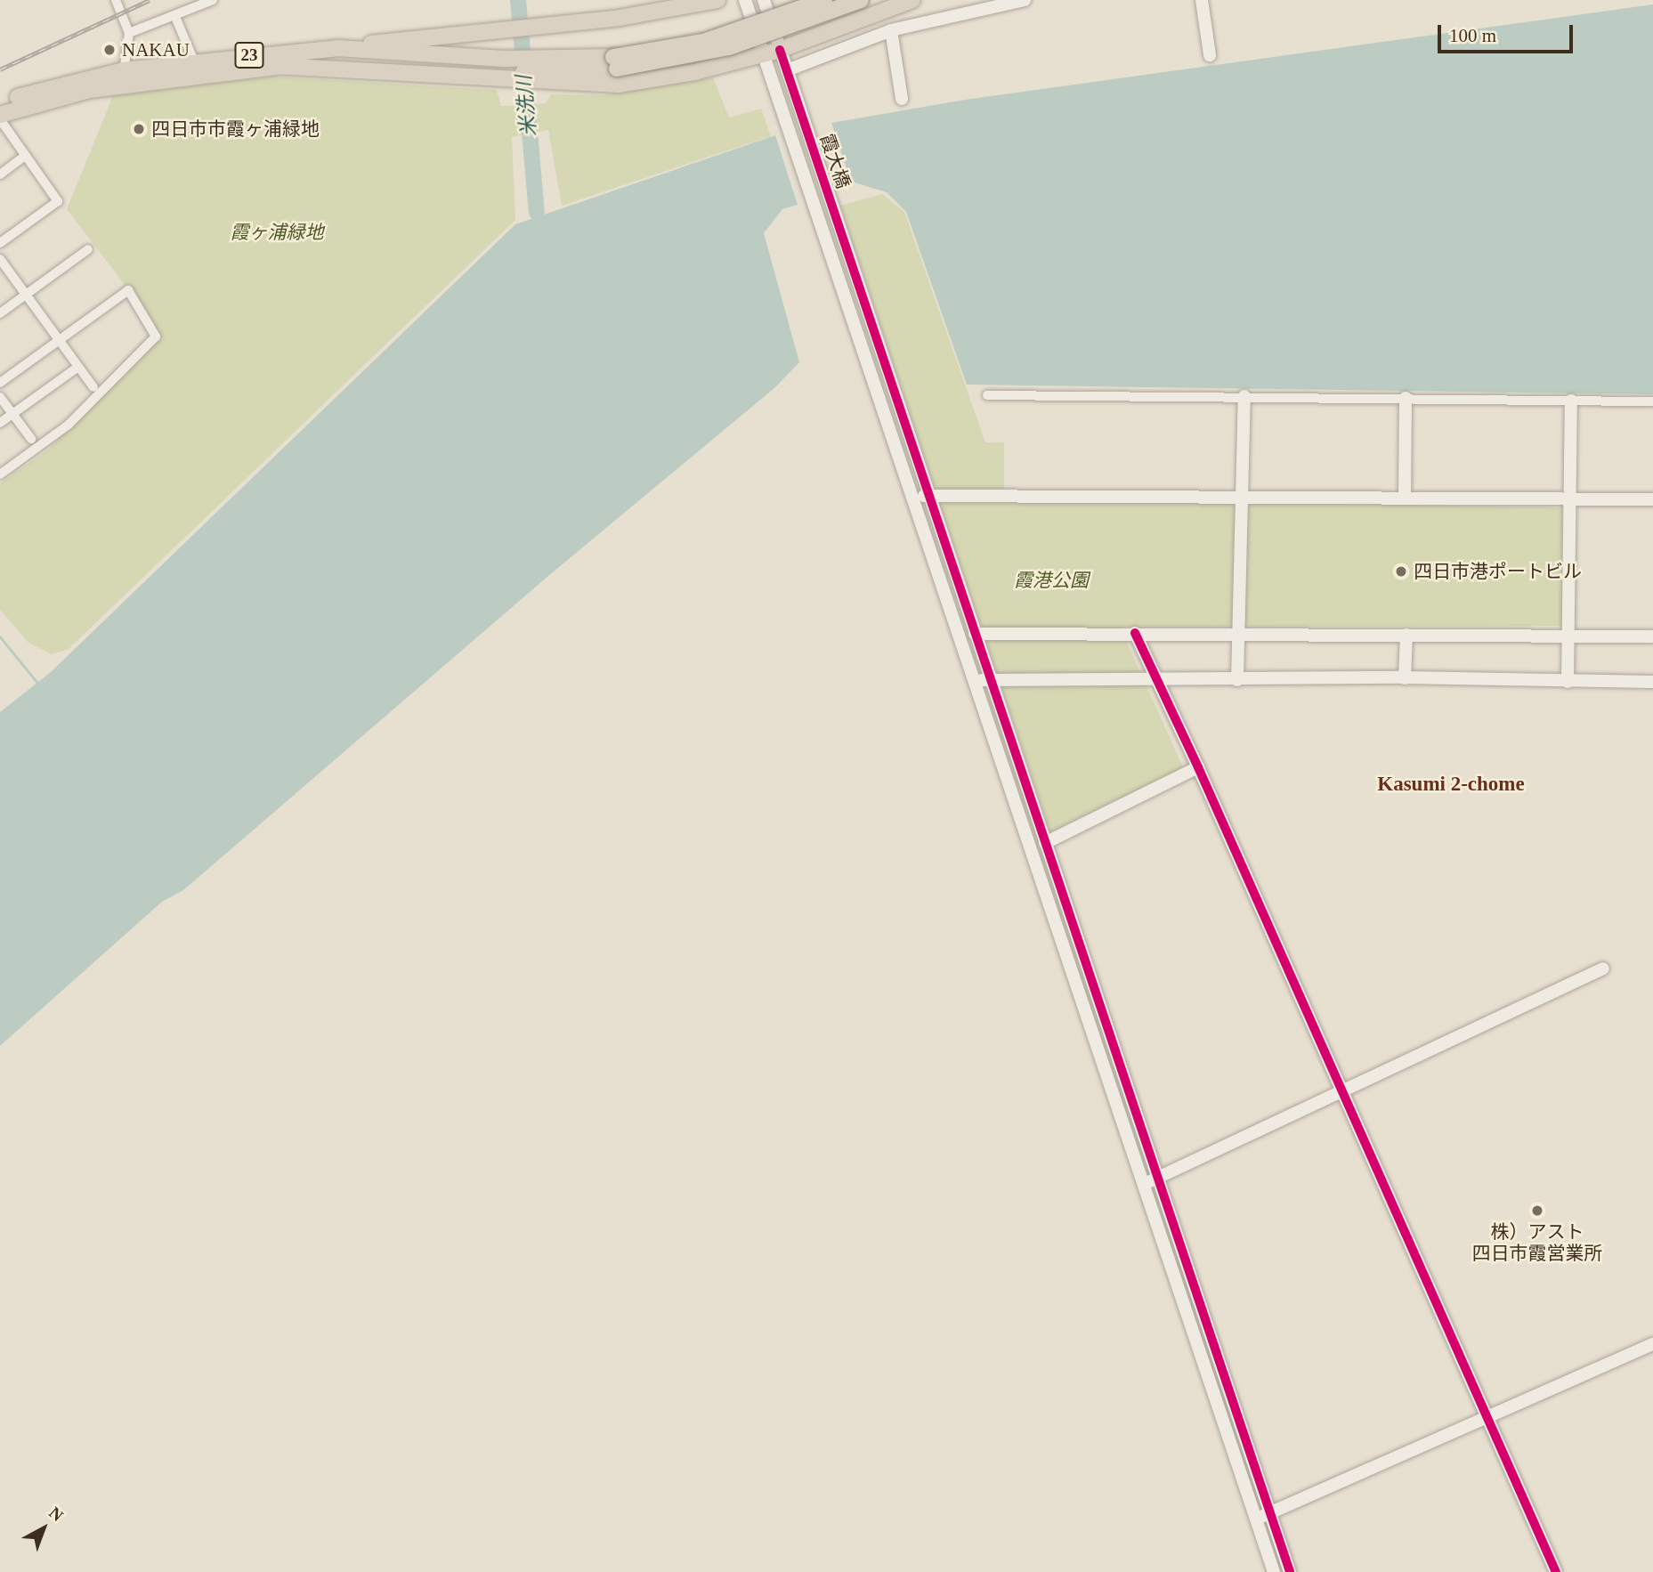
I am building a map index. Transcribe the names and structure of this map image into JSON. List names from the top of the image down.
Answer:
{
  "streets": {
    "highway": ["23"],
    "street": ["霞大橋"]
  },
  "districts": ["Kasumi 2-chome"],
  "water": ["米洗川"],
  "parks": ["霞ヶ浦緑地", "霞港公園"],
  "places": [
    "NAKAU",
    "四日市市霞ヶ浦緑地",
    "四日市港ポートビル",
    "株）アスト 四日市霞営業所"
  ],
  "scale_bar": "100 m",
  "north": "top right"
}
